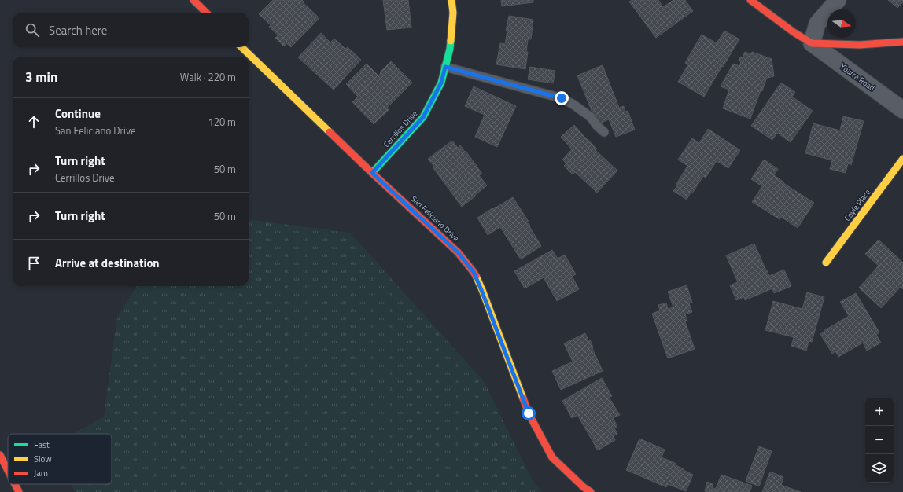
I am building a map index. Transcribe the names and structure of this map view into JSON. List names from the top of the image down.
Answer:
{
  "streets": {
    "street": [
      "Ybarra Road",
      "Cerrillos Drive",
      "Coyle Place",
      "San Feliciano Drive"
    ]
  },
  "crossings": [
    ["Cerrillos Drive", "San Feliciano Drive"]
  ],
  "legend": ["Fast", "Slow", "Jam"],
  "north": "right",
  "page": {
    "search": "Search here",
    "heading": ["3 min", "Walk · 220 m"],
    "list": [
      ["Continue", "San Feliciano Drive", "120 m"],
      ["Turn right", "Cerrillos Drive", "50 m"],
      ["Turn right", "50 m"],
      "Arrive at destination"
    ],
    "map_buttons": ["+", "−"]
  }
}
